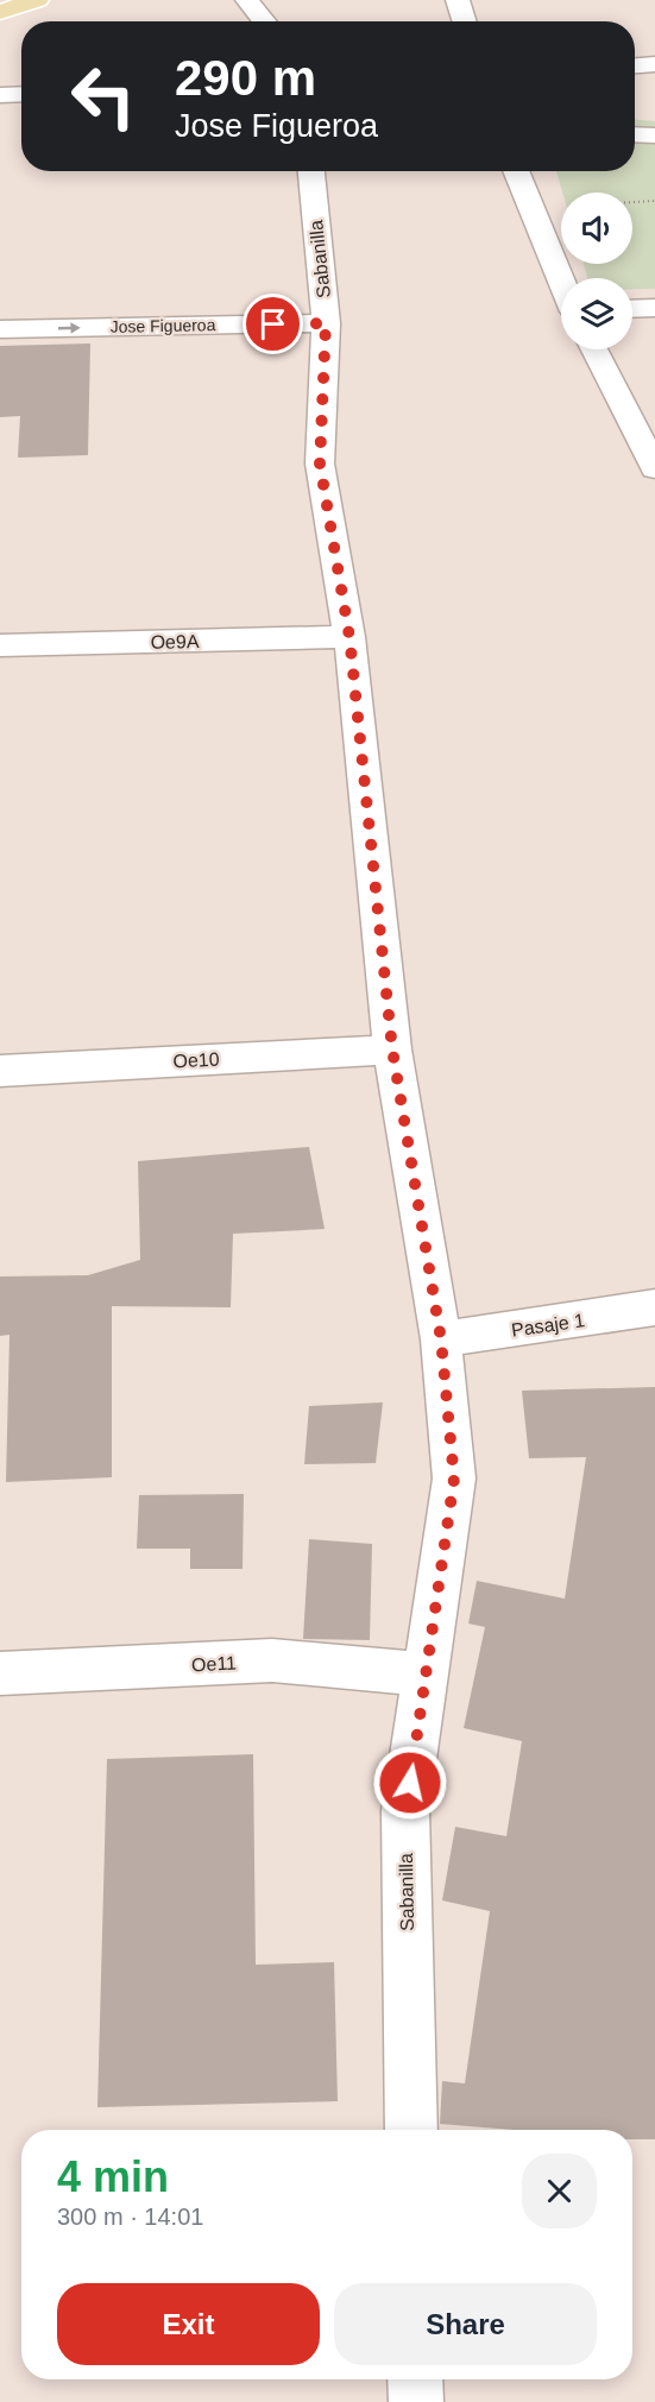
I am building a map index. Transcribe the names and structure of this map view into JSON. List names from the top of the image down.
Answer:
{
  "streets": {
    "street": [
      "Sabanilla",
      "Jose Figueroa",
      "Oe9A",
      "Oe10",
      "Pasaje 1",
      "Oe11"
    ]
  },
  "crossings": [
    ["Sabanilla", "Jose Figueroa"],
    ["Sabanilla", "Oe9A"],
    ["Sabanilla", "Oe10"],
    ["Sabanilla", "Pasaje 1"],
    ["Sabanilla", "Oe11"]
  ],
  "one_way": ["Jose Figueroa"],
  "page": {
    "turn": ["290 m", "Jose Figueroa"],
    "heading": ["4 min", "300 m · 14:01"],
    "buttons": ["Exit", "Share"]
  }
}
